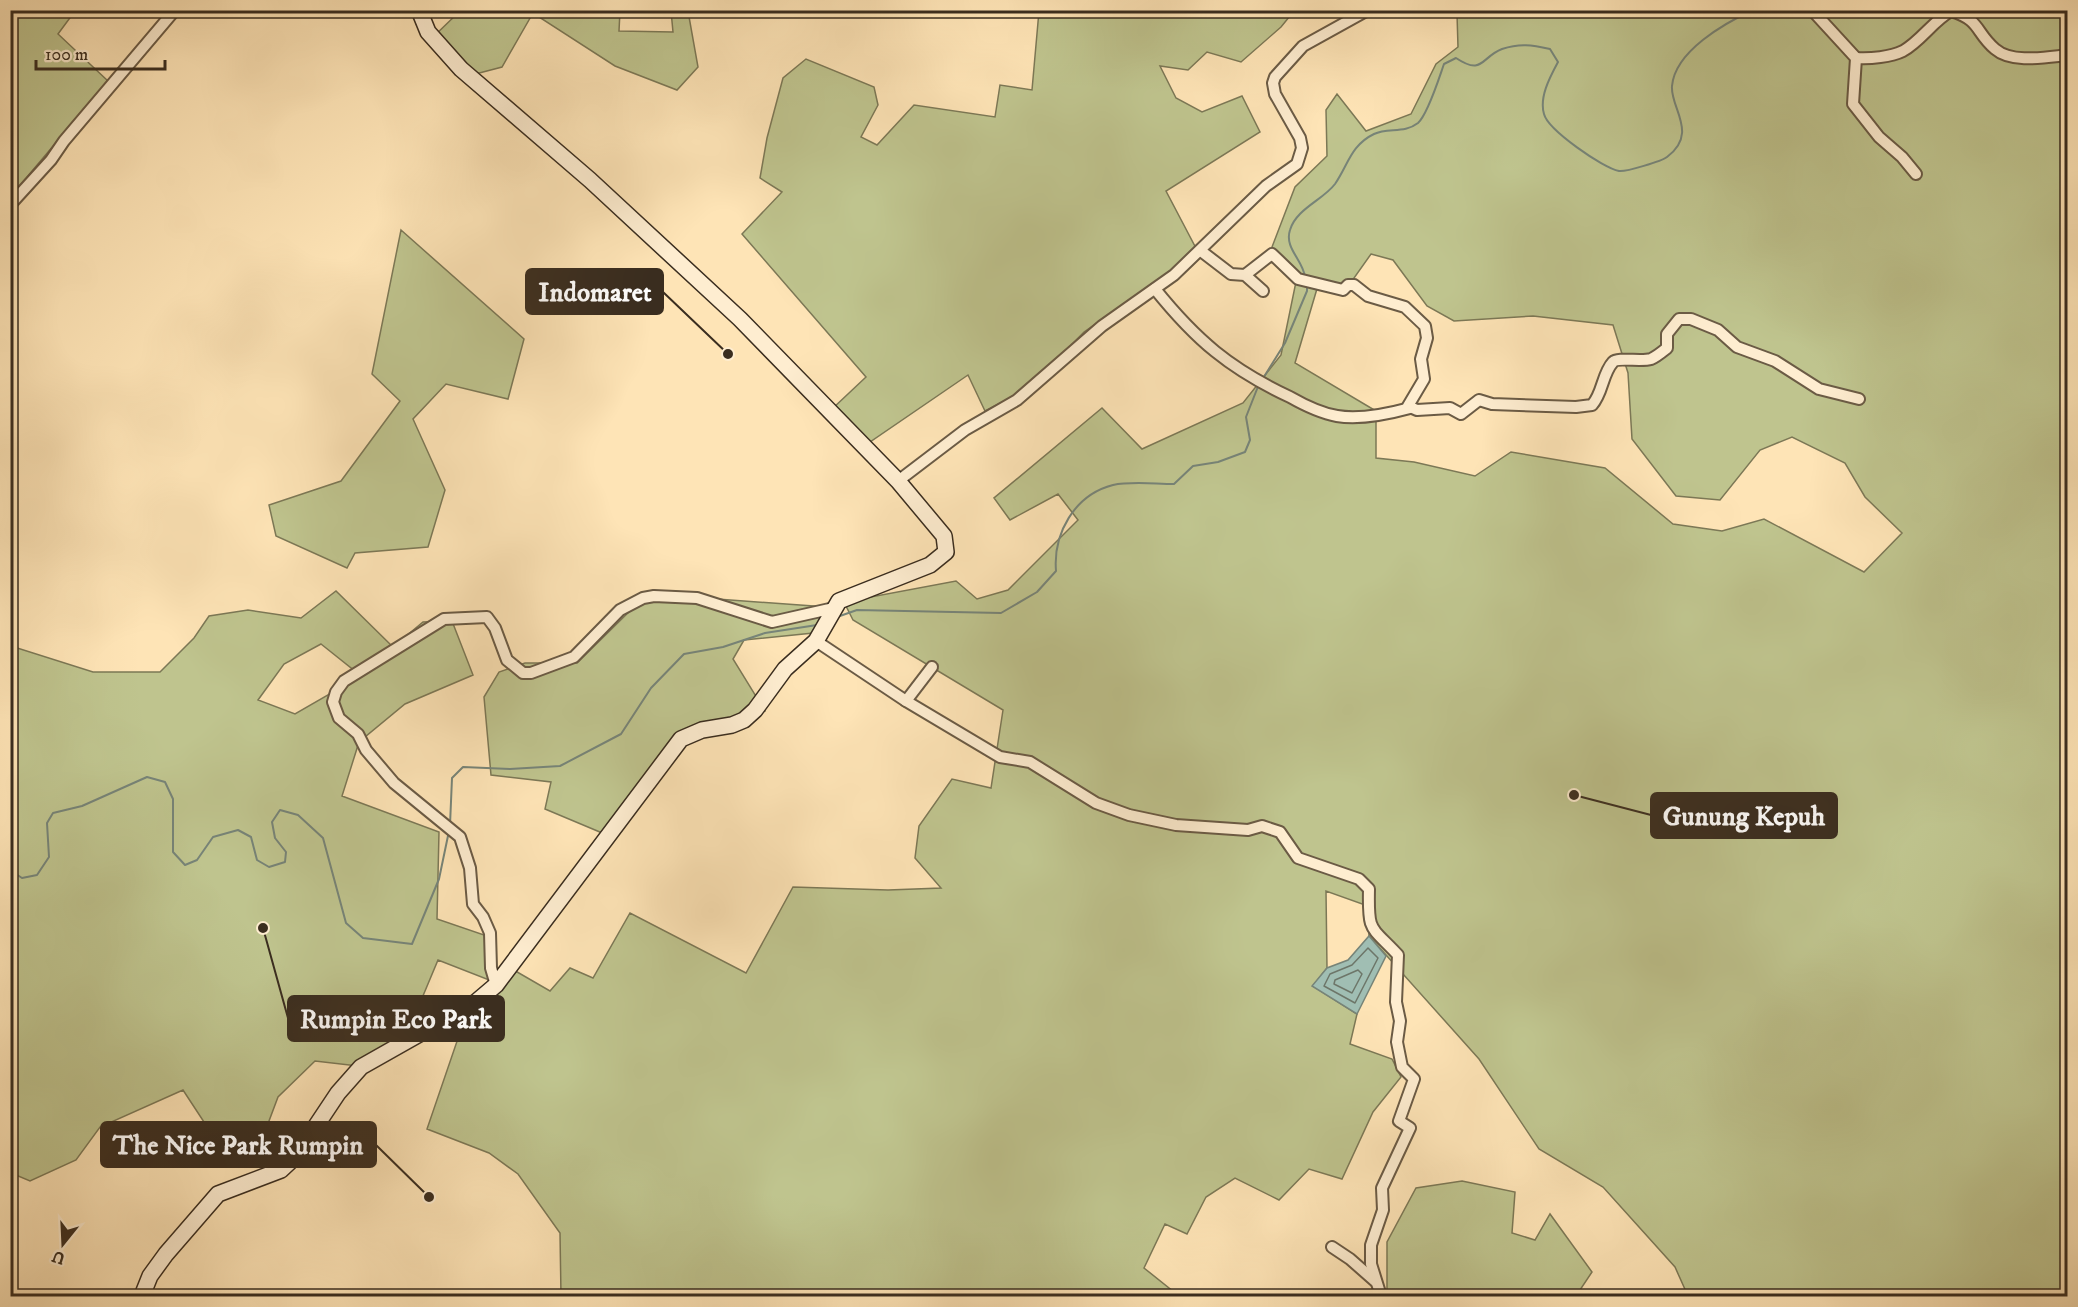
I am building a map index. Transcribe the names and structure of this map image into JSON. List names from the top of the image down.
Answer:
{
  "places": [
    "Indomaret",
    "Gunung Kepuh",
    "Rumpin Eco Park",
    "The Nice Park Rumpin"
  ],
  "scale_bar": "100 m",
  "north": "bottom"
}
